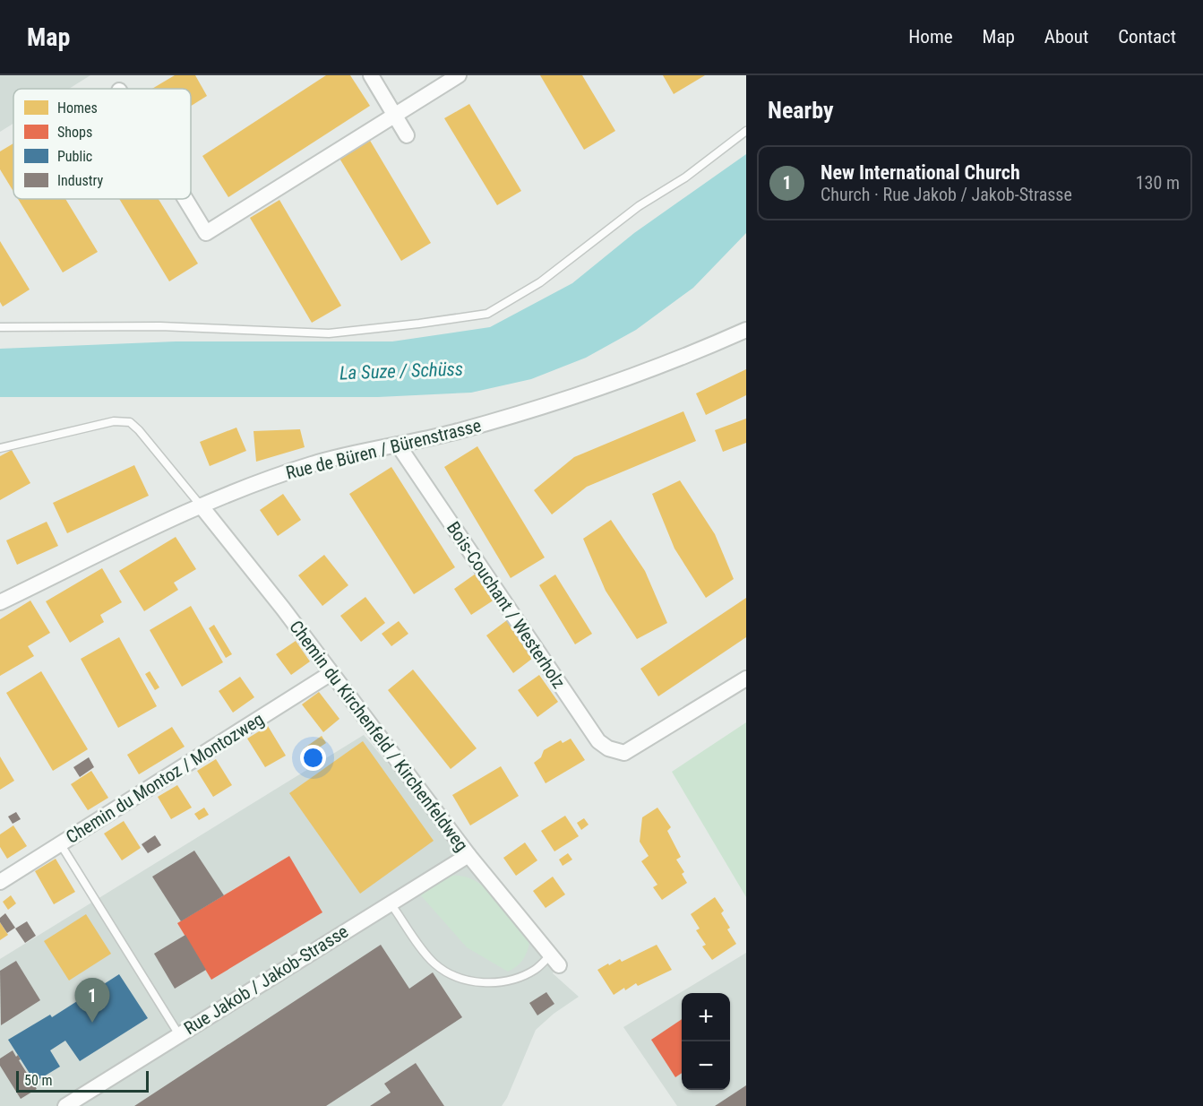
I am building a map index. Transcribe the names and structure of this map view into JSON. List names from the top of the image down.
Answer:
{
  "streets": {
    "street": [
      "Rue de Büren / Bürenstrasse",
      "Bois-Couchant / Westerholz",
      "Chemin du Kirchenfeld / Kirchenfeldweg",
      "Chemin du Montoz / Montozweg",
      "Rue Jakob / Jakob-Strasse"
    ]
  },
  "crossings": [
    ["Rue de Büren / Bürenstrasse", "Bois-Couchant / Westerholz"],
    ["Rue de Büren / Bürenstrasse", "Chemin du Kirchenfeld / Kirchenfeldweg"],
    ["Chemin du Kirchenfeld / Kirchenfeldweg", "Chemin du Montoz / Montozweg"],
    ["Chemin du Kirchenfeld / Kirchenfeldweg", "Rue Jakob / Jakob-Strasse"]
  ],
  "water": ["La Suze / Schüss"],
  "legend": [
    "Homes",
    "Shops",
    "Public",
    "Industry"
  ],
  "scale_bar": "50 m",
  "page": {
    "header": "Map",
    "nav": [
      "Home",
      "Map",
      "About",
      "Contact"
    ],
    "heading": "Nearby",
    "list": [
      {
        "mark": "1",
        "name": "New International Church",
        "note": "Church · Rue Jakob / Jakob-Strasse",
        "value": "130 m"
      }
    ],
    "pins": "1",
    "map_buttons": ["+", "−"],
    "scale": "50 m"
  }
}
